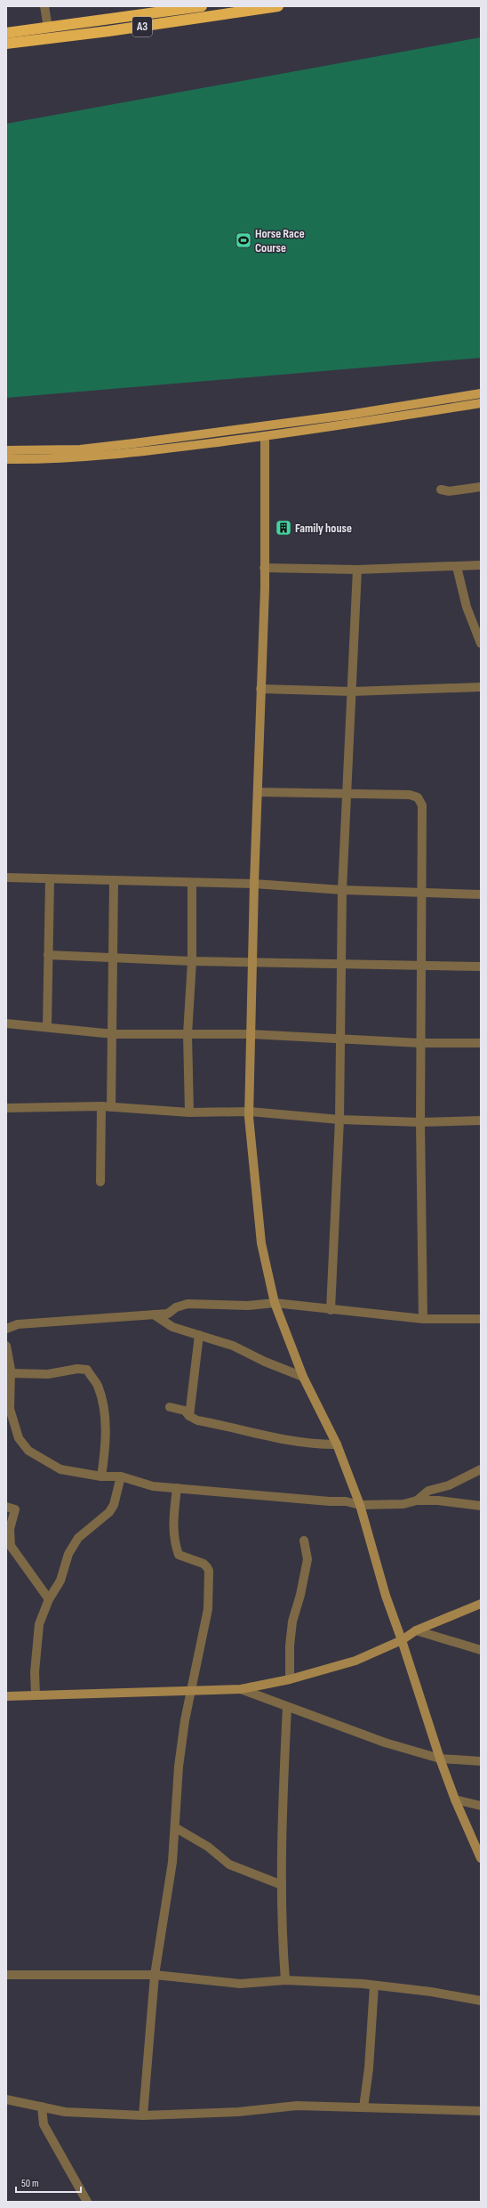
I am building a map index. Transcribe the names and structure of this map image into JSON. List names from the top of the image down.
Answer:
{
  "streets": {
    "highway": ["A3"]
  },
  "places": {
    "sports": ["Horse Race Course"],
    "building": ["Family house"]
  },
  "scale_bar": "50 m"
}
